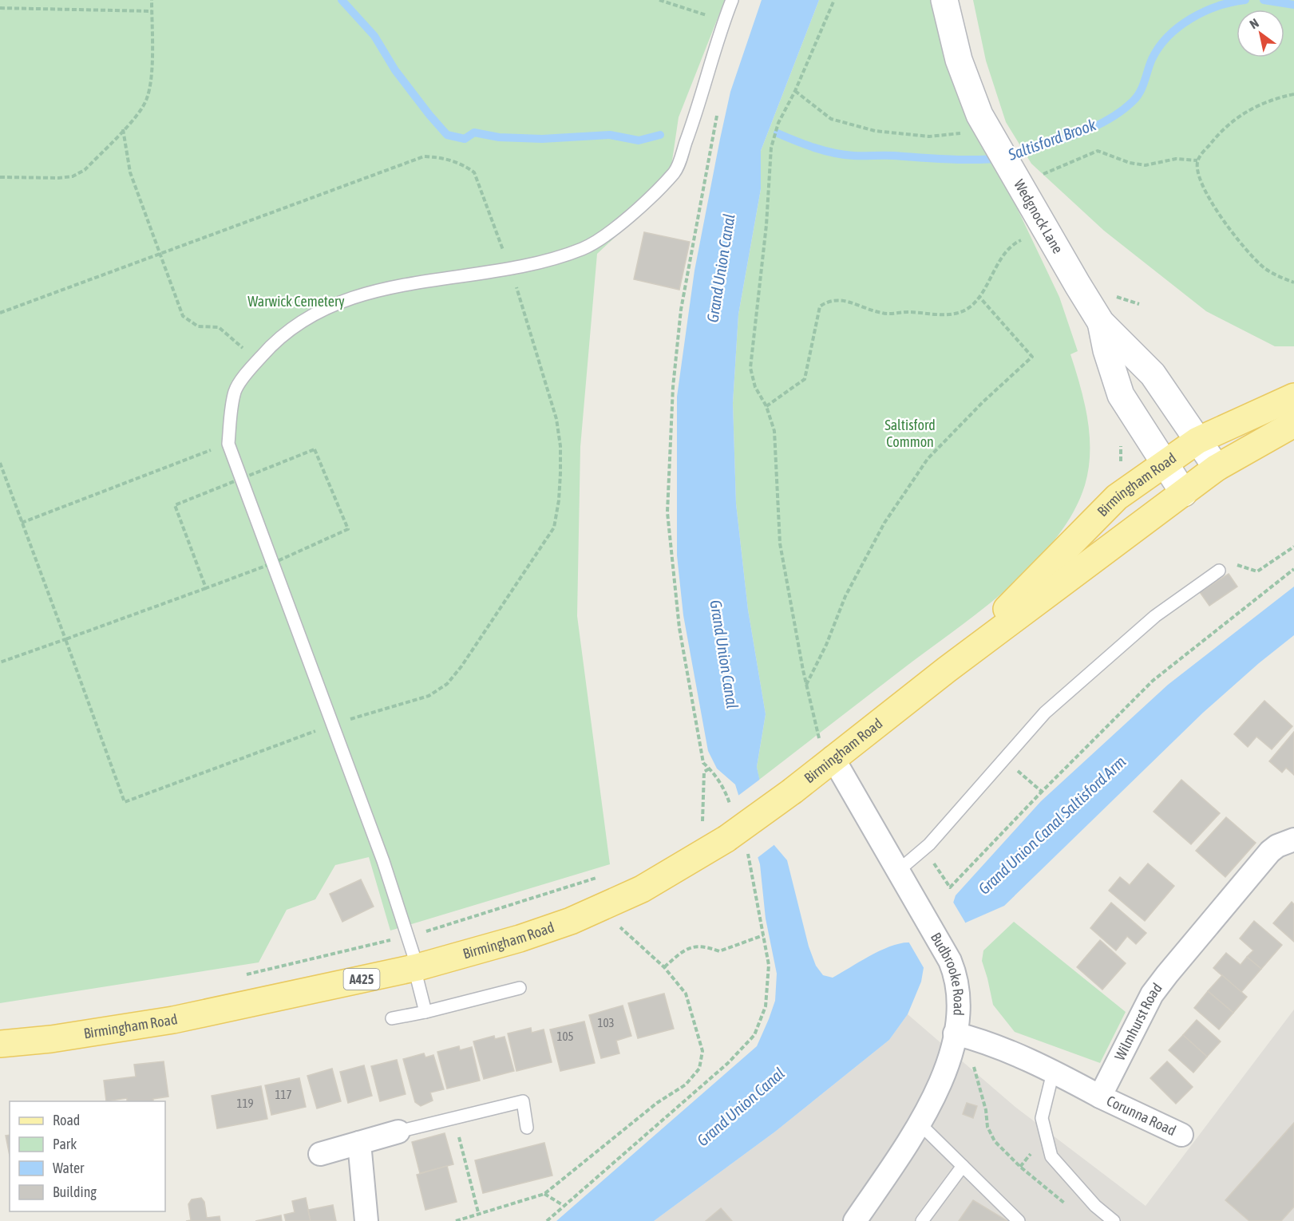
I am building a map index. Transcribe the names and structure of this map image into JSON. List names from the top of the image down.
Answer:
{
  "streets": {
    "main road": ["Birmingham Road", "A425"],
    "street": [
      "Wedgnock Lane",
      "Budbrooke Road",
      "Wilmhurst Road",
      "Corunna Road"
    ]
  },
  "crossings": [
    ["Wedgnock Lane", "Birmingham Road"],
    ["Birmingham Road", "Budbrooke Road"],
    ["Wilmhurst Road", "Corunna Road"]
  ],
  "water": ["Saltisford Brook", "Grand Union Canal", "Grand Union Canal Saltisford Arm"],
  "parks": ["Warwick Cemetery", "Saltisford Common"],
  "house_numbers": [
    "103",
    "105",
    "117",
    "119"
  ],
  "legend": [
    "Road",
    "Park",
    "Water",
    "Building"
  ],
  "north": "top left"
}
